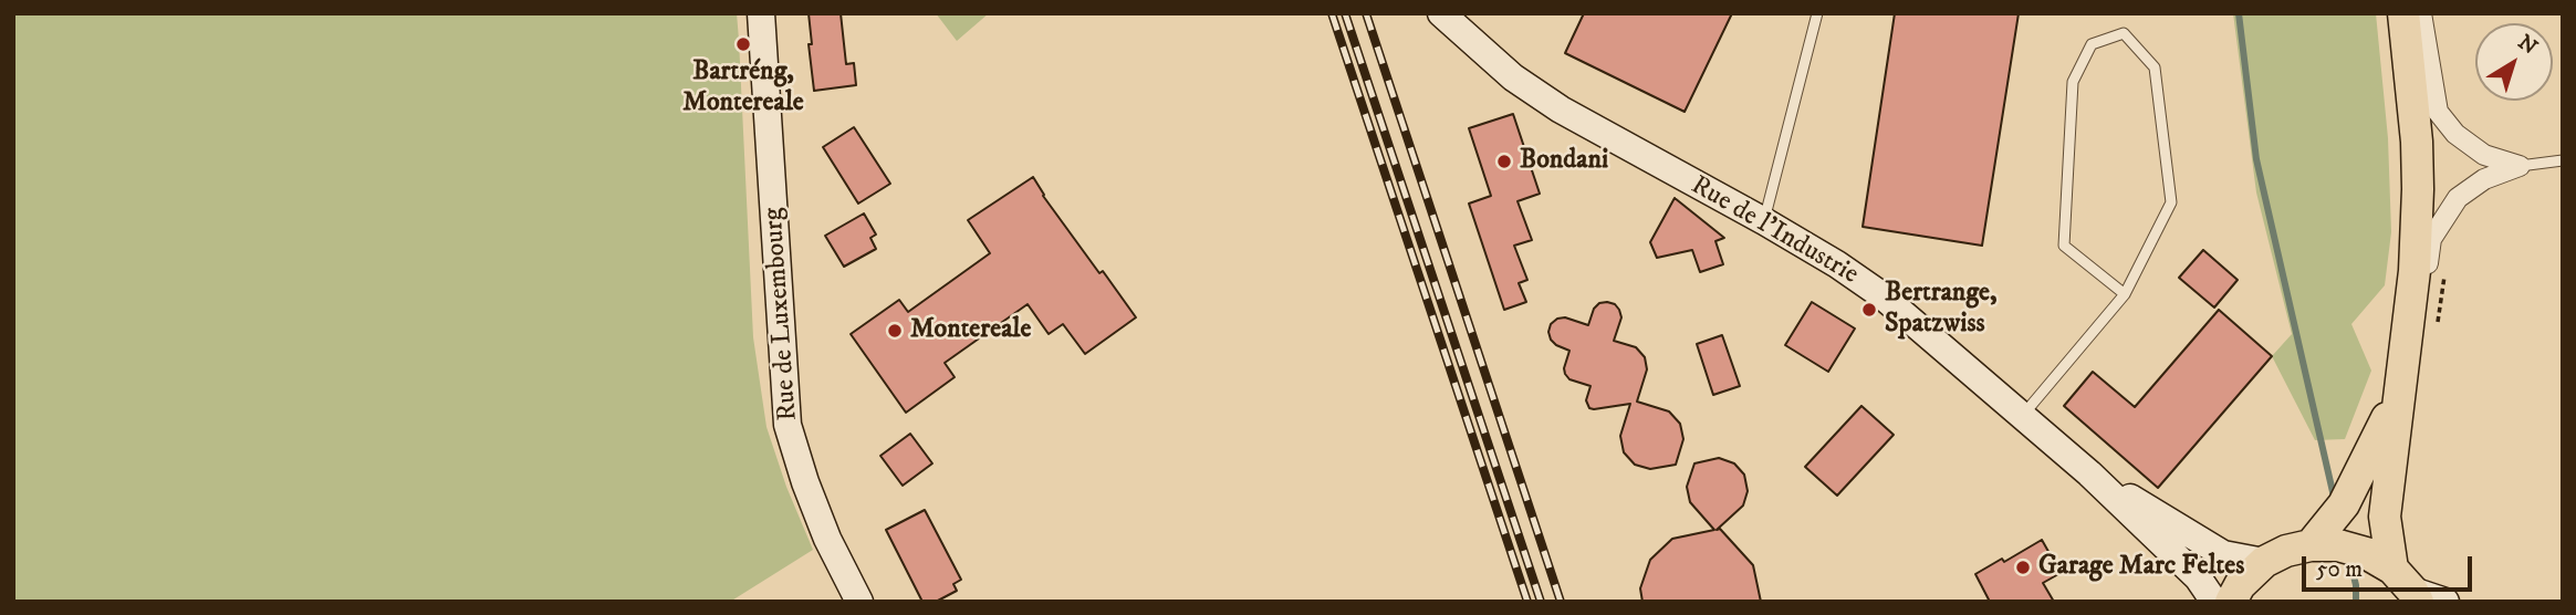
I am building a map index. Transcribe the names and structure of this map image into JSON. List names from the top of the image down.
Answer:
{
  "streets": {
    "street": ["Rue de l'Industrie", "Rue de Luxembourg"]
  },
  "places": [
    "Bartréng, Montereale",
    "Bondani",
    "Bertrange, Spatzwiss",
    "Montereale",
    "Garage Marc Feltes"
  ],
  "scale_bar": "50 m",
  "north": "top right"
}
